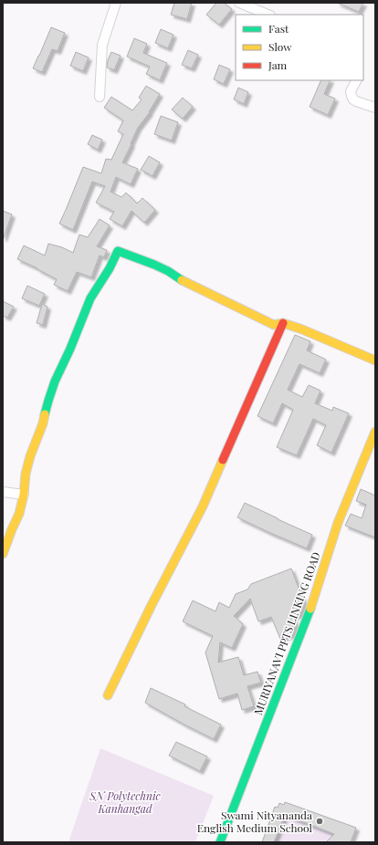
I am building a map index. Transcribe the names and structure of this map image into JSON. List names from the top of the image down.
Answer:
{
  "streets": {
    "street": ["MURIYANAVI PPTS LINKING ROAD"]
  },
  "parks": ["SN Polytechnic Kanhangad"],
  "places": ["Swami Nityananda English Medium School"],
  "legend": ["Fast", "Slow", "Jam"]
}
